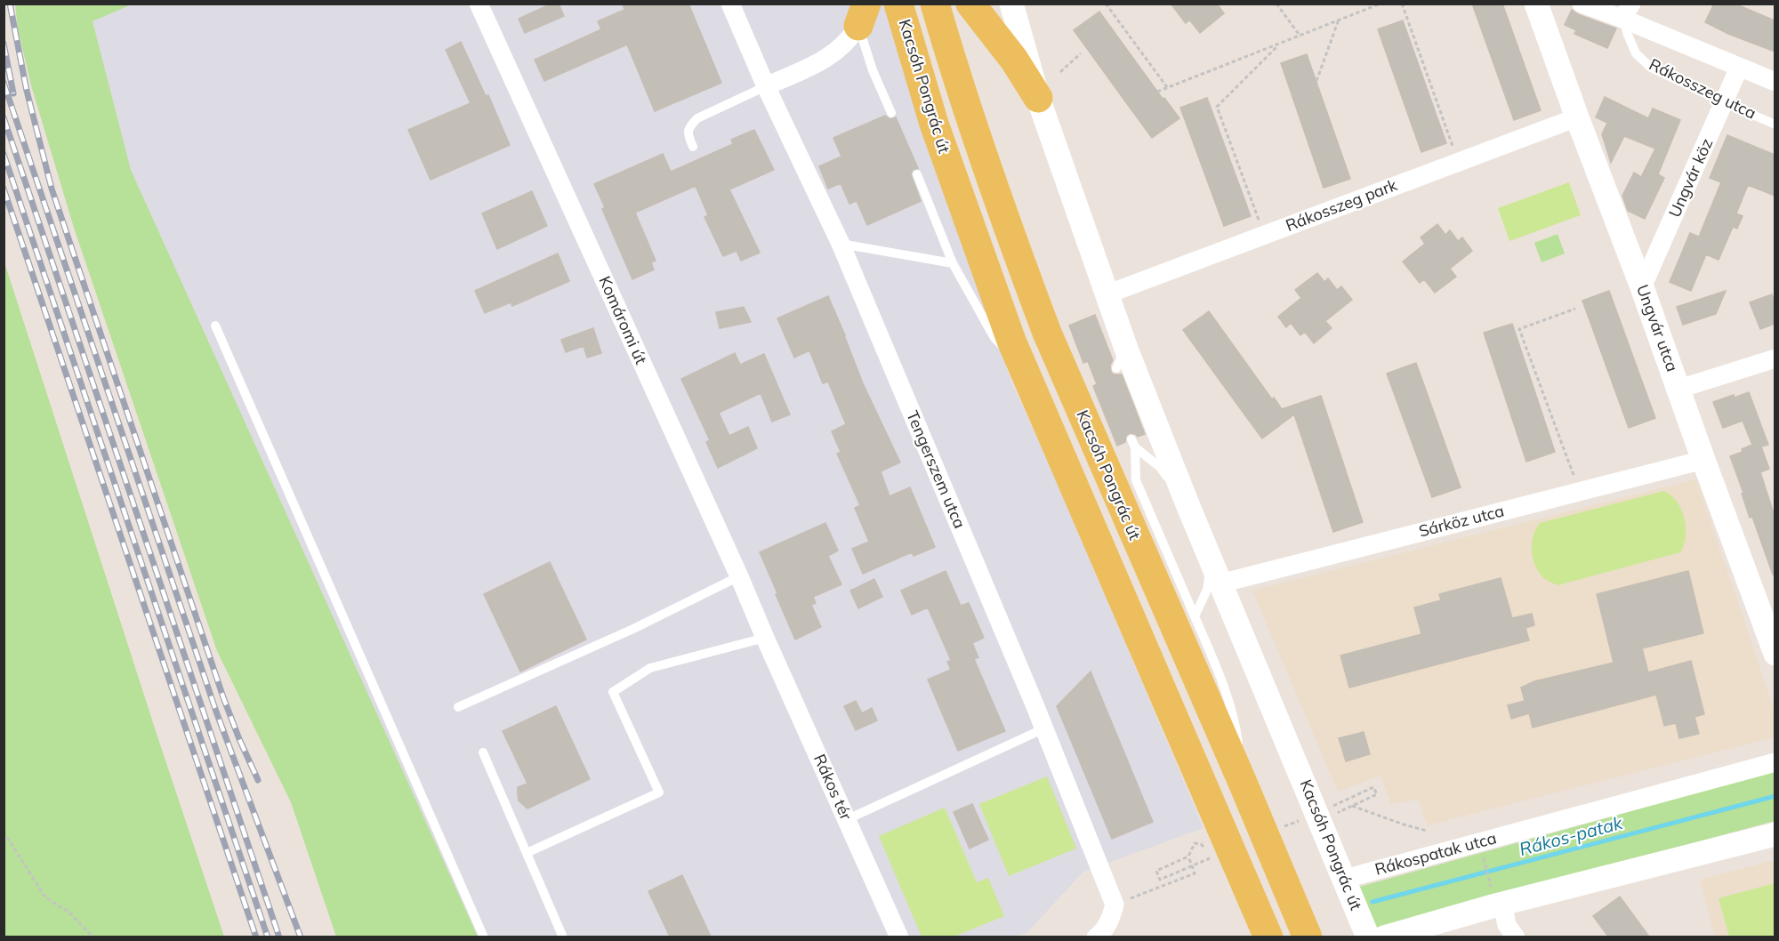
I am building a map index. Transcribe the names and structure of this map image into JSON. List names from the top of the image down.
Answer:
{
  "streets": {
    "main road": ["Kacsóh Pongrác út"],
    "street": [
      "Rákosszeg utca",
      "Ungvár köz",
      "Rákosszeg park",
      "Komáromi út",
      "Ungvár utca",
      "Tengerszem utca",
      "Sárköz utca",
      "Rákos tér",
      "Rákospatak utca"
    ]
  },
  "crossings": [
    ["Kacsóh Pongrác út", "Rákosszeg park"],
    ["Kacsóh Pongrác út", "Sárköz utca"],
    ["Kacsóh Pongrác út", "Rákospatak utca"],
    ["Rákosszeg utca", "Ungvár köz"],
    ["Ungvár köz", "Ungvár utca"],
    ["Rákosszeg park", "Ungvár utca"],
    ["Komáromi út", "Rákos tér"],
    ["Ungvár utca", "Sárköz utca"]
  ],
  "water": ["Rákos-patak"]
}
